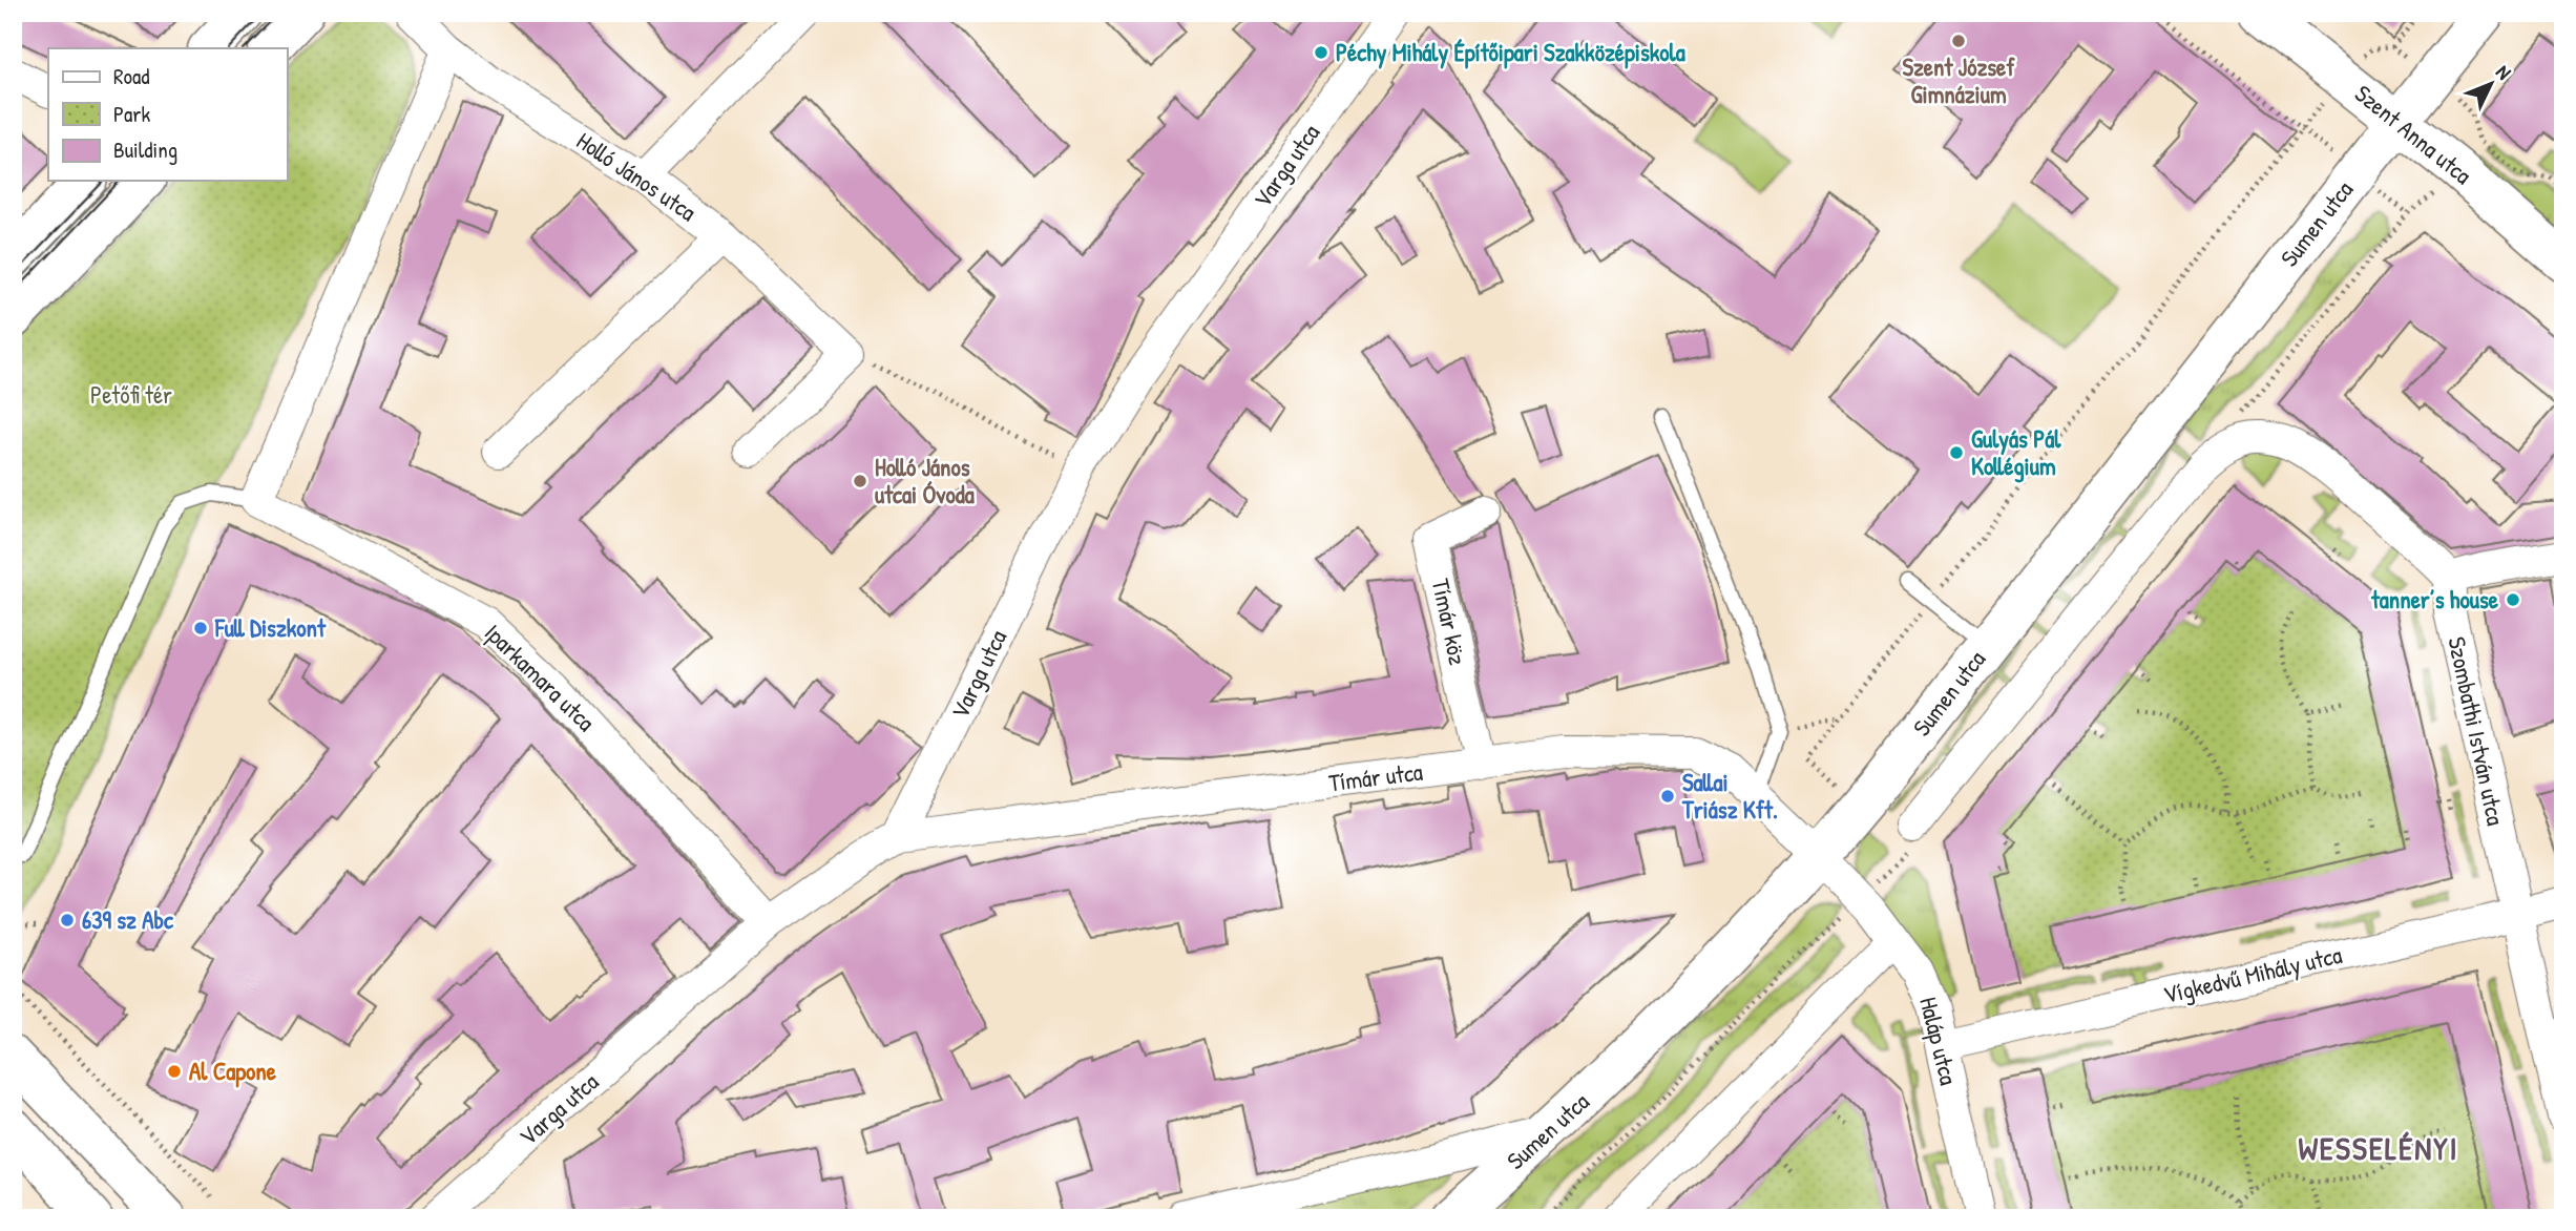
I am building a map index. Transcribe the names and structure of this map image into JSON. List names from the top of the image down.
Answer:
{
  "streets": {
    "street": [
      "Szent Anna utca",
      "Varga utca",
      "Holló János utca",
      "Sumen utca",
      "Tímár köz",
      "Iparkamara utca",
      "Szombathi István utca",
      "Tímár utca",
      "Vígkedvű Mihály utca",
      "Haláp utca"
    ]
  },
  "crossings": [
    ["Szent Anna utca", "Sumen utca"],
    ["Varga utca", "Iparkamara utca"],
    ["Varga utca", "Tímár utca"],
    ["Sumen utca", "Tímár utca"],
    ["Sumen utca", "Haláp utca"],
    ["Tímár köz", "Tímár utca"],
    ["Szombathi István utca", "Vígkedvű Mihály utca"],
    ["Tímár utca", "Haláp utca"],
    ["Vígkedvű Mihály utca", "Haláp utca"]
  ],
  "districts": ["WESSELÉNYI"],
  "parks": ["Petőfi tér"],
  "places": [
    "Szent József Gimnázium",
    "Péchy Mihály Építőipari Szakközépiskola",
    "Gulyás Pál Kollégium",
    "Holló János utcai Óvoda",
    "tanner’s house",
    "Full Diszkont",
    "Sallai Triász Kft.",
    "639 sz Abc",
    "Al Capone"
  ],
  "legend": ["Road", "Park", "Building"],
  "north": "top right"
}
